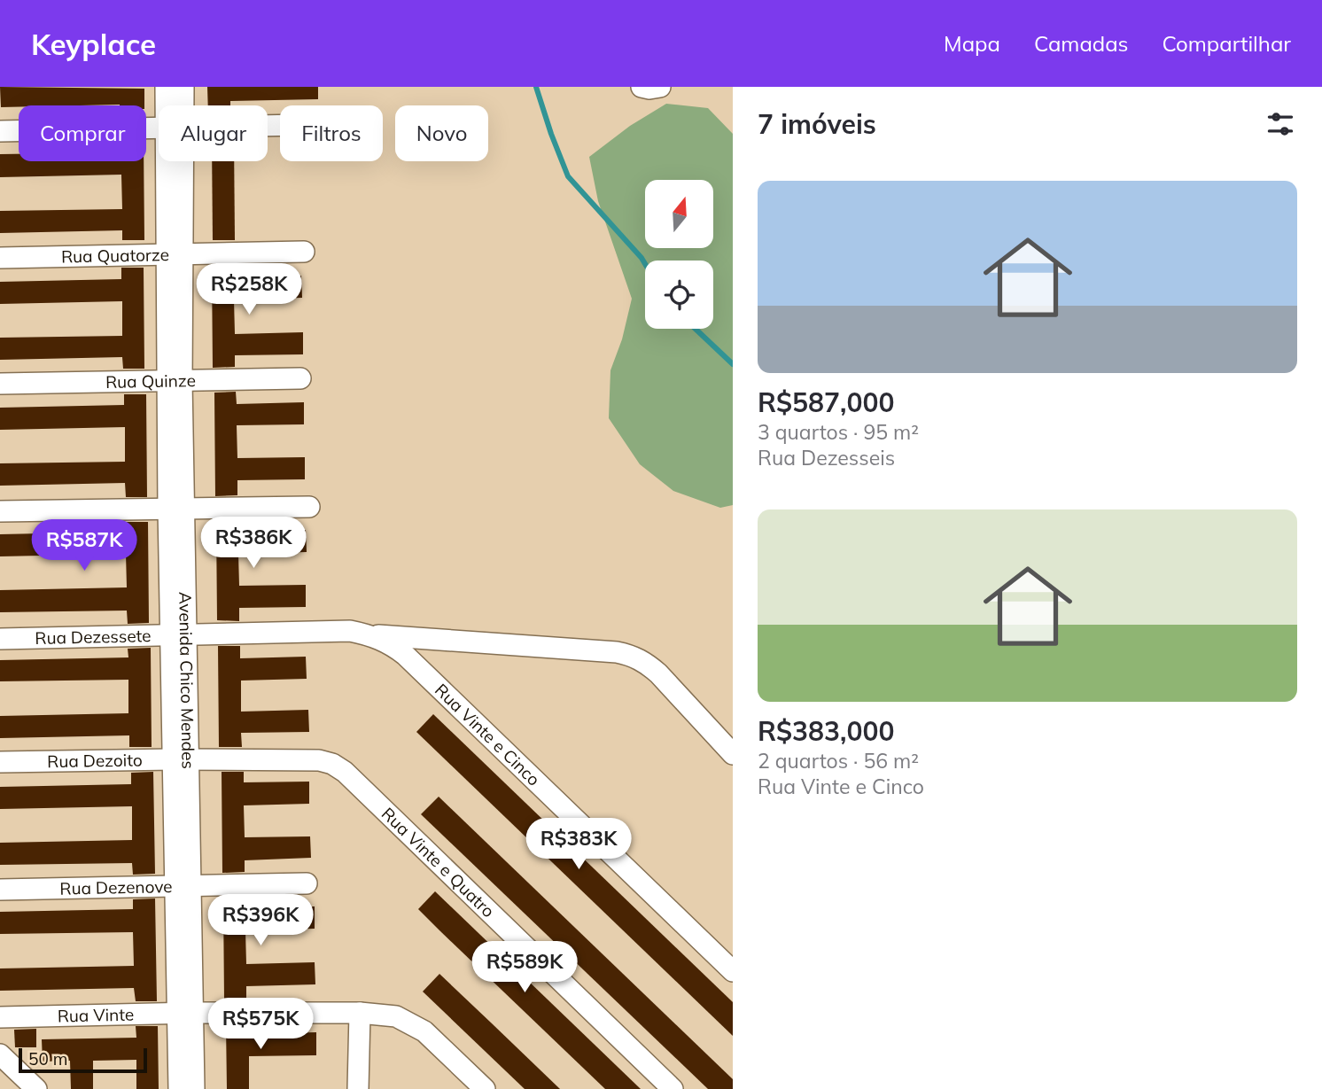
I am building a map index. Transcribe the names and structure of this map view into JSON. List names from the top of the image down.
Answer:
{
  "streets": {
    "street": [
      "Rua Quatorze",
      "Rua Quinze",
      "Rua Dezessete",
      "Avenida Chico Mendes",
      "Rua Vinte e Cinco",
      "Rua Dezoito",
      "Rua Vinte e Quatro",
      "Rua Dezenove",
      "Rua Vinte"
    ]
  },
  "crossings": [
    ["Rua Quatorze", "Avenida Chico Mendes"],
    ["Rua Quinze", "Avenida Chico Mendes"],
    ["Rua Dezessete", "Avenida Chico Mendes"],
    ["Rua Dezessete", "Rua Vinte e Cinco"],
    ["Avenida Chico Mendes", "Rua Vinte e Cinco"],
    ["Avenida Chico Mendes", "Rua Dezoito"],
    ["Avenida Chico Mendes", "Rua Vinte e Quatro"],
    ["Avenida Chico Mendes", "Rua Dezenove"],
    ["Avenida Chico Mendes", "Rua Vinte"],
    ["Rua Dezoito", "Rua Vinte e Quatro"]
  ],
  "scale_bar": "50 m",
  "north": "top",
  "page": {
    "header": "Keyplace",
    "nav": ["Mapa", "Camadas", "Compartilhar"],
    "heading": "7 imóveis",
    "chip": [
      "Comprar",
      "Alugar",
      "Filtros",
      "Novo"
    ],
    "list": [
      {
        "name": "R$587,000",
        "note": "3 quartos · 95 m² · Rua Dezesseis"
      },
      {
        "name": "R$383,000",
        "note": "2 quartos · 56 m² · Rua Vinte e Cinco"
      }
    ],
    "price": [
      "R$258K",
      "R$386K",
      "R$587K",
      "R$383K",
      "R$396K",
      "R$589K",
      "R$575K"
    ],
    "scale": "50 m"
  }
}
